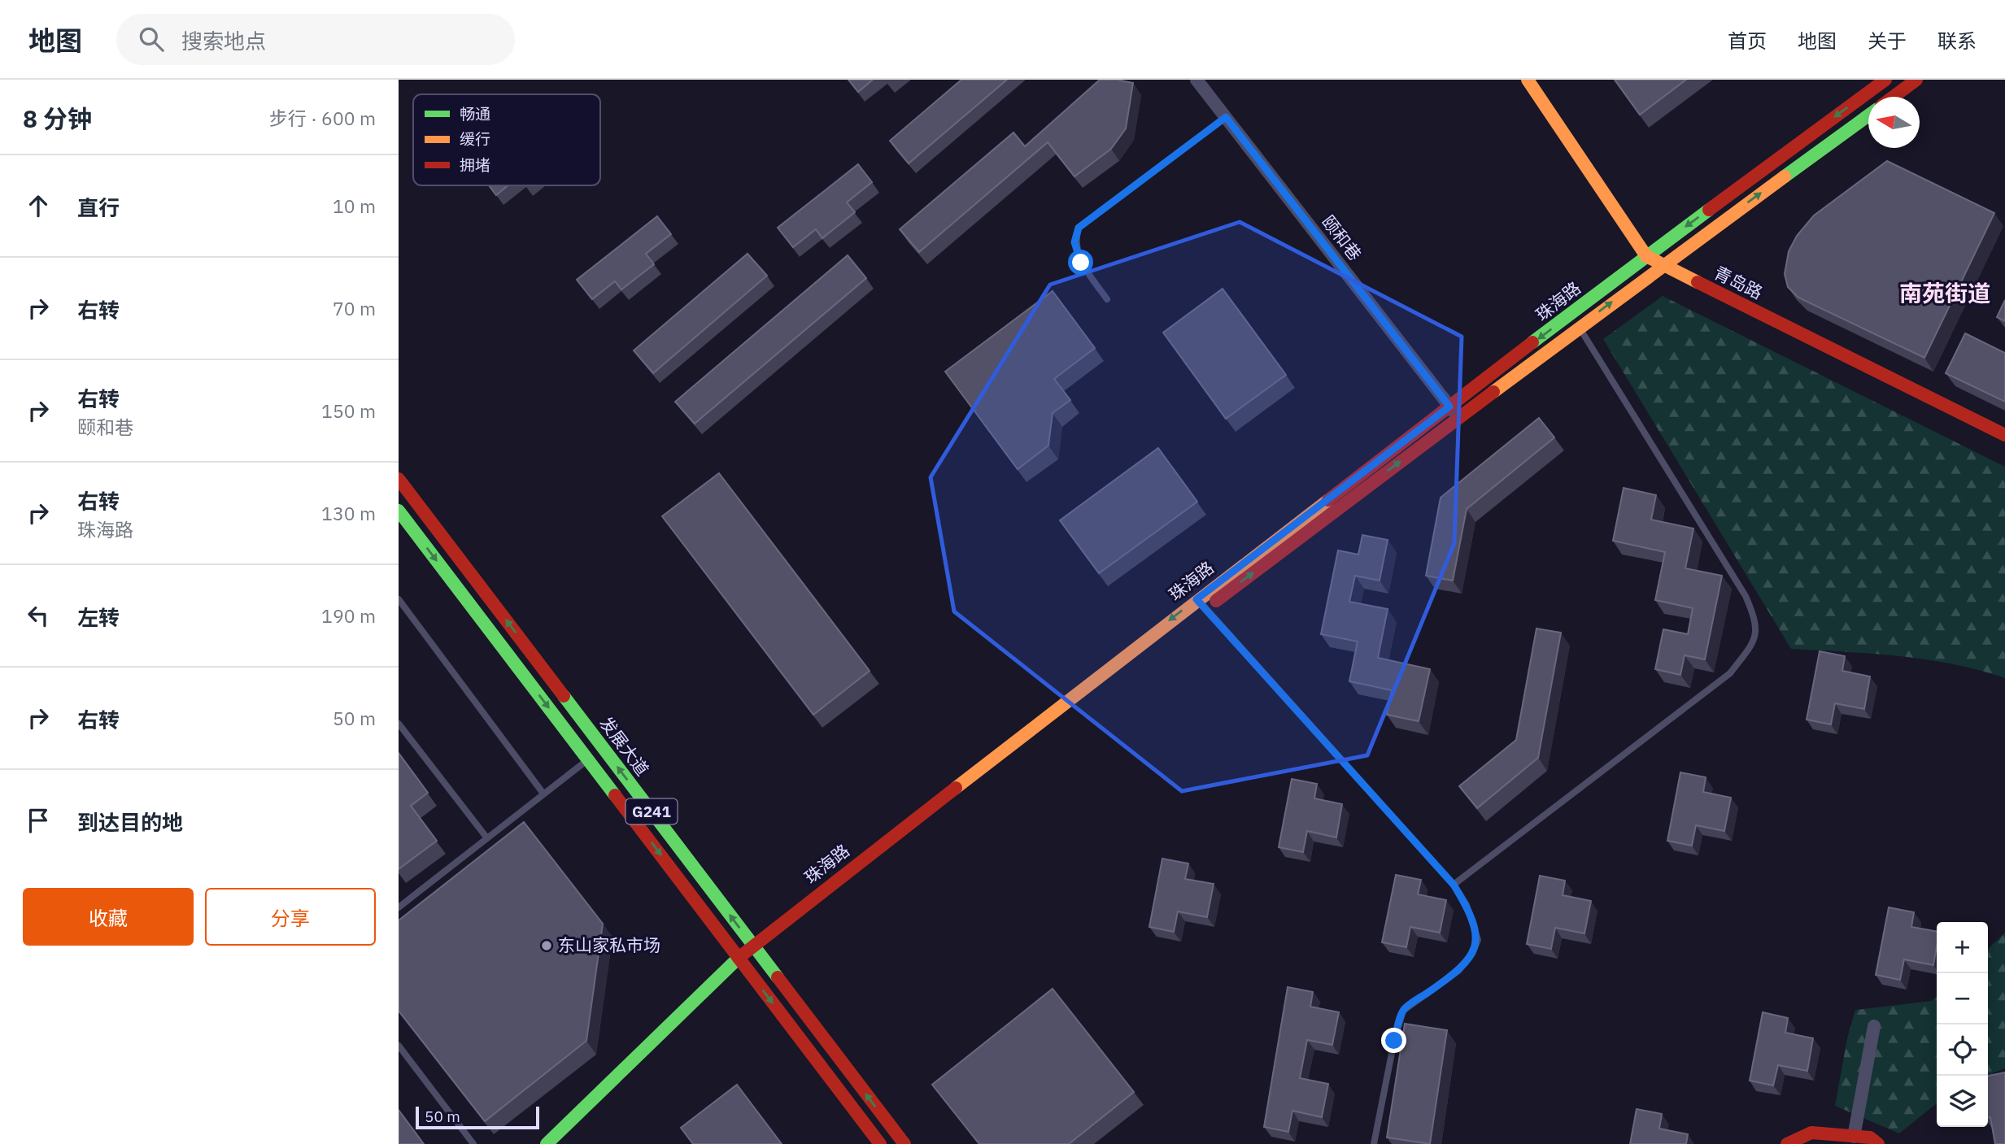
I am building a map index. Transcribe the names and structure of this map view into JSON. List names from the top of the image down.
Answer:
{
  "streets": {
    "main road": [
      "青岛路",
      "珠海路",
      "发展大道",
      "G241"
    ],
    "street": ["颐和巷"]
  },
  "crossings": [
    ["颐和巷", "珠海路"],
    ["青岛路", "珠海路"],
    ["珠海路", "发展大道"],
    ["珠海路", "G241"]
  ],
  "districts": ["南苑街道"],
  "places": ["东山家私市场"],
  "legend": ["畅通", "缓行", "拥堵"],
  "scale_bar": "50 m",
  "north": "left",
  "page": {
    "header": "地图",
    "search": "搜索地点",
    "nav": [
      "首页",
      "地图",
      "关于",
      "联系"
    ],
    "heading": ["8 分钟", "步行 · 600 m"],
    "list": [
      ["直行", "10 m"],
      ["右转", "70 m"],
      ["右转", "颐和巷", "150 m"],
      ["右转", "珠海路", "130 m"],
      ["左转", "190 m"],
      ["右转", "50 m"],
      "到达目的地"
    ],
    "buttons": ["收藏", "分享"],
    "map_buttons": ["+", "−"],
    "scale": "50 m"
  }
}
